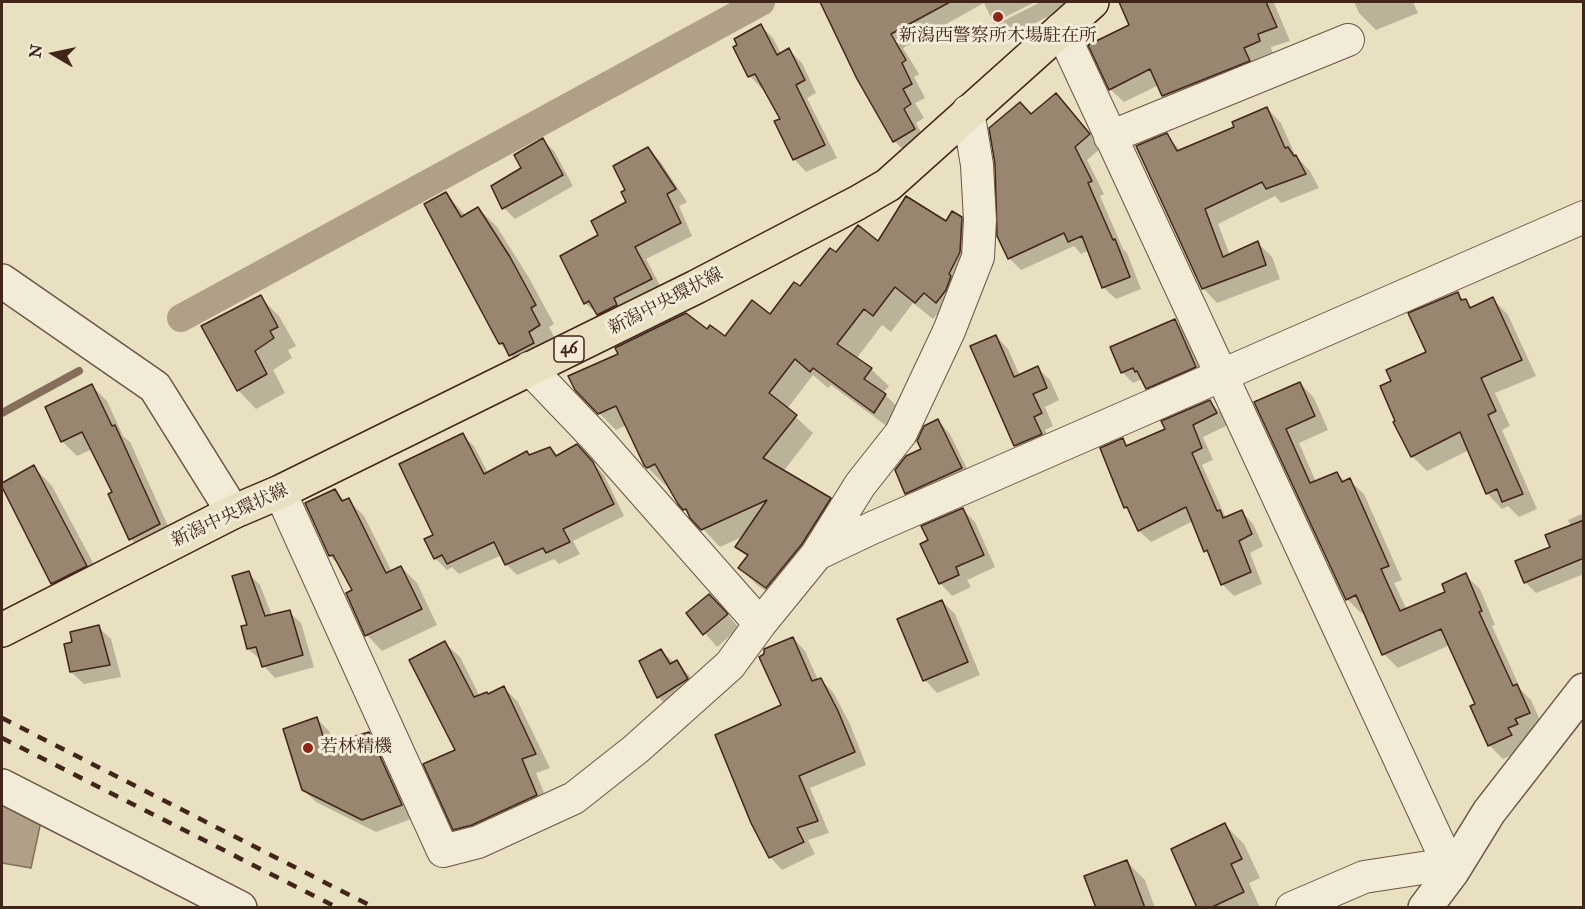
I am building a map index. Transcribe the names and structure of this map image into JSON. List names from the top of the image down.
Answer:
{
  "streets": {
    "main road": ["新潟中央環状線", "46"]
  },
  "places": ["新潟西警察所木場駐在所", "若林精機"],
  "north": "left"
}
